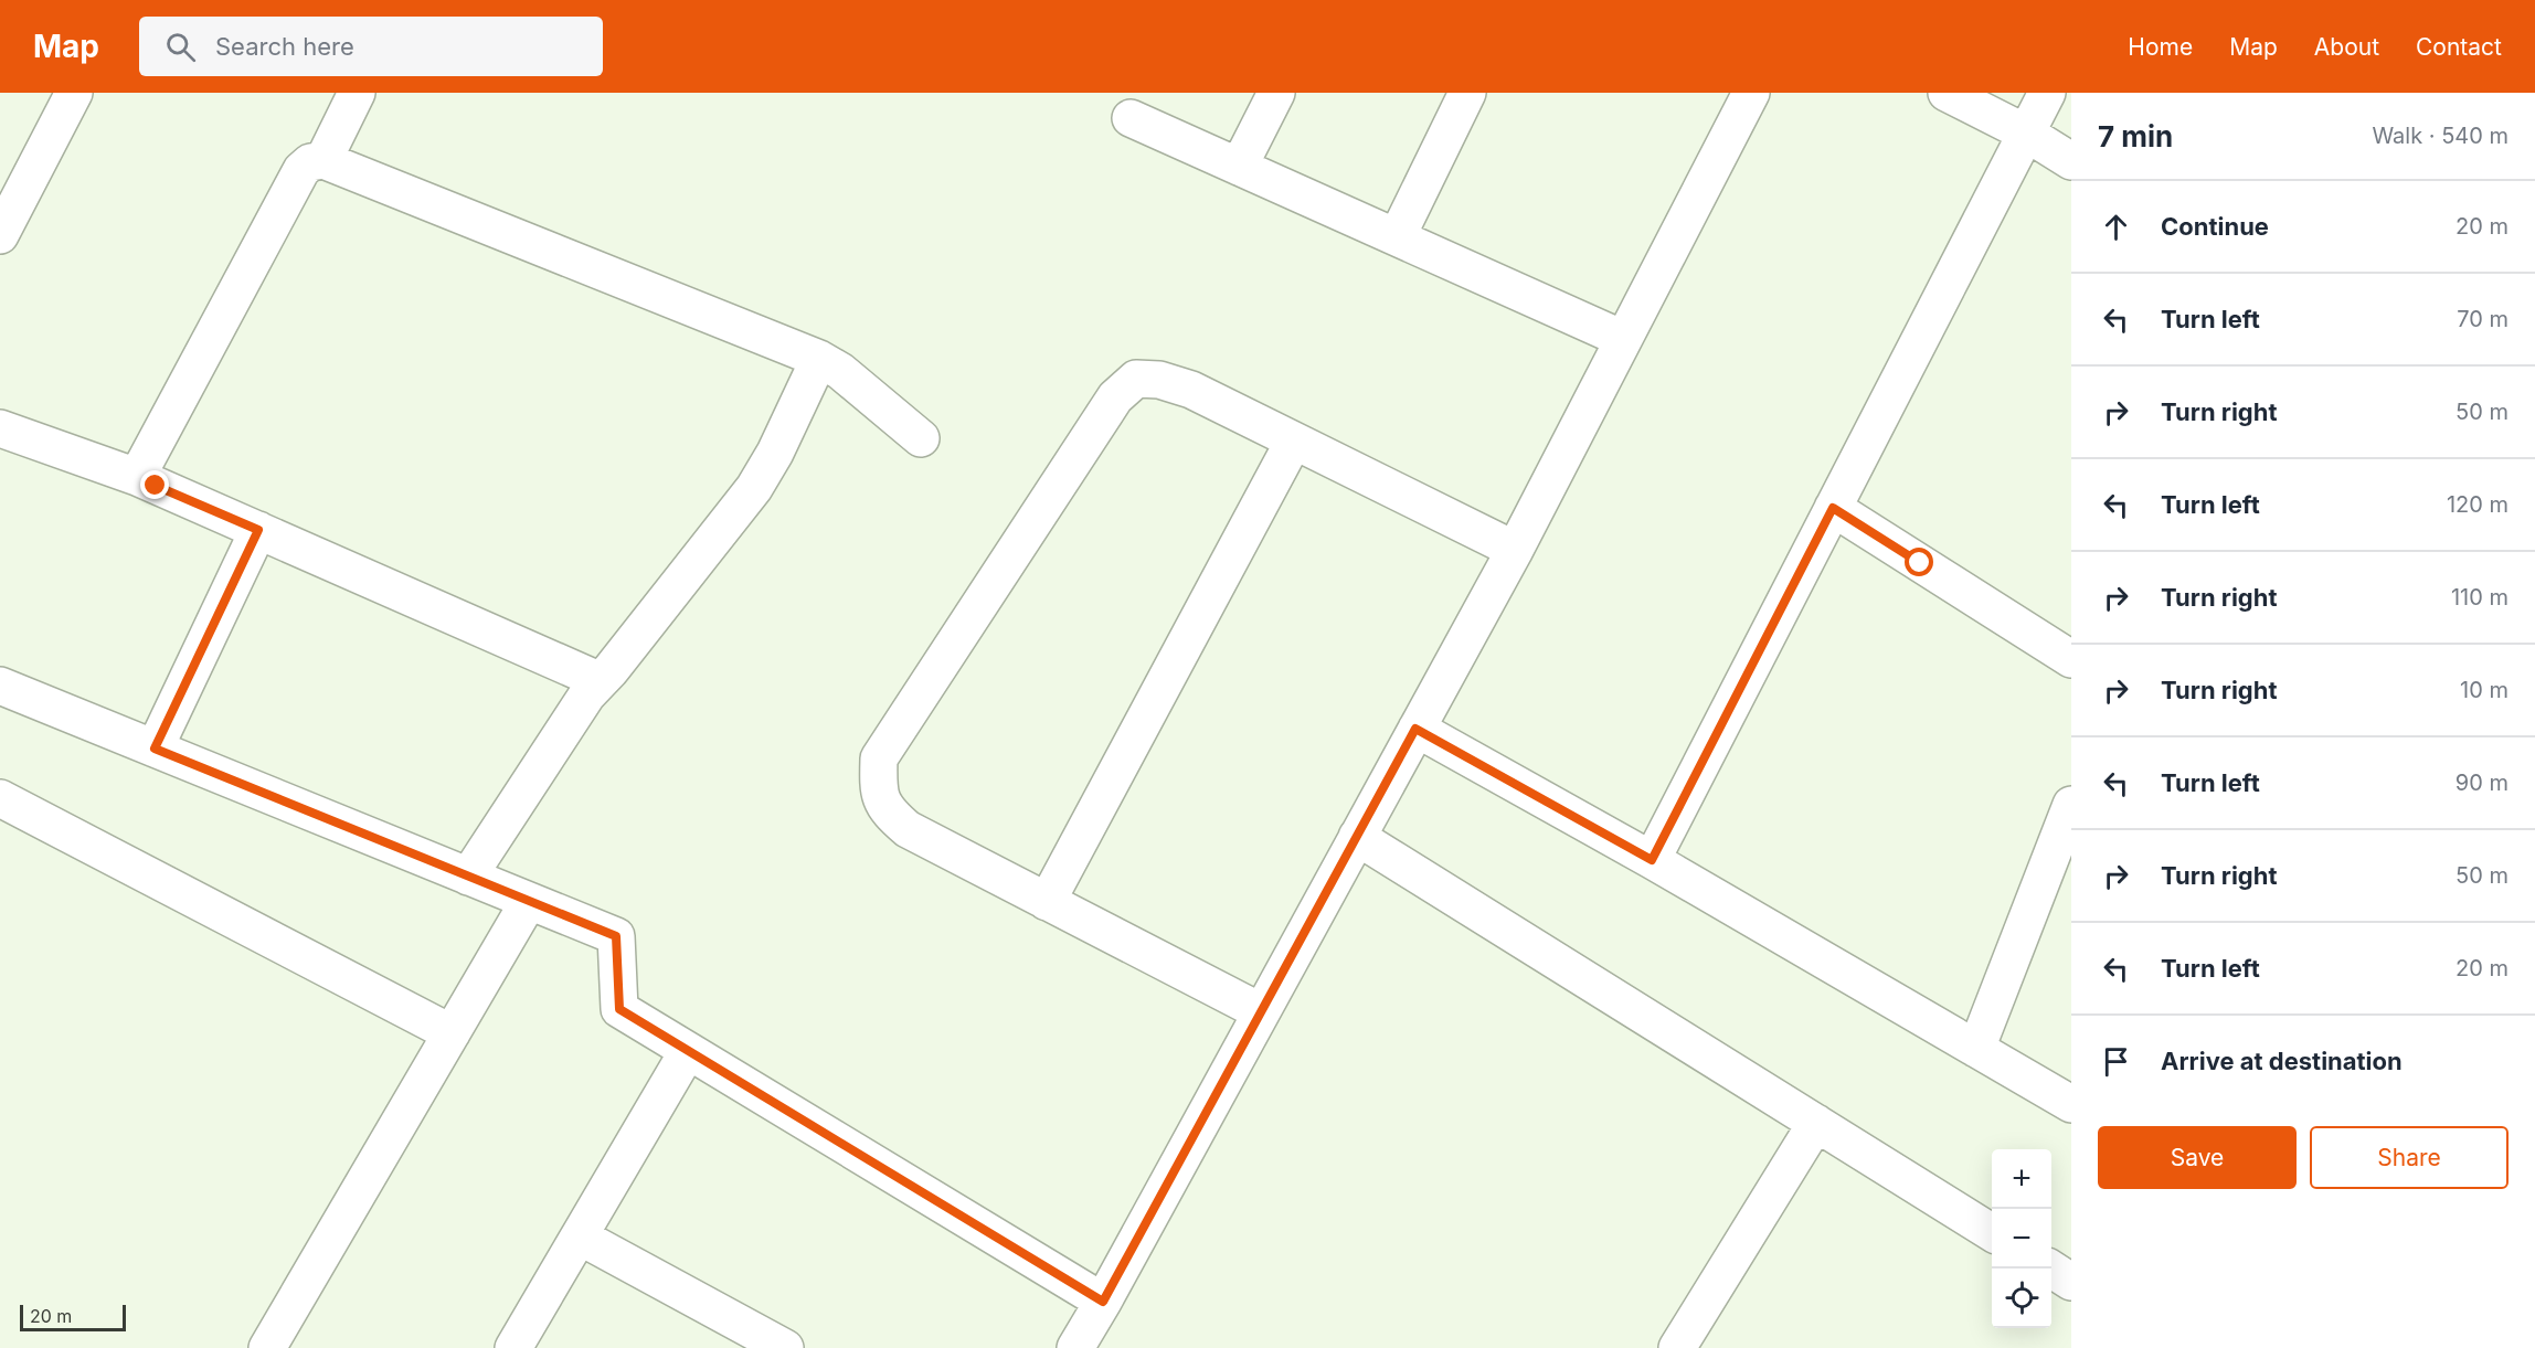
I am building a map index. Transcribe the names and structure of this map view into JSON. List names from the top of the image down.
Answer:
{
  "scale_bar": "20 m",
  "page": {
    "header": "Map",
    "search": "Search here",
    "nav": [
      "Home",
      "Map",
      "About",
      "Contact"
    ],
    "heading": ["7 min", "Walk · 540 m"],
    "list": [
      ["Continue", "20 m"],
      ["Turn left", "70 m"],
      ["Turn right", "50 m"],
      ["Turn left", "120 m"],
      ["Turn right", "110 m"],
      ["Turn right", "10 m"],
      ["Turn left", "90 m"],
      ["Turn right", "50 m"],
      ["Turn left", "20 m"],
      "Arrive at destination"
    ],
    "buttons": ["Save", "Share"],
    "map_buttons": ["+", "−"],
    "scale": "20 m"
  }
}
